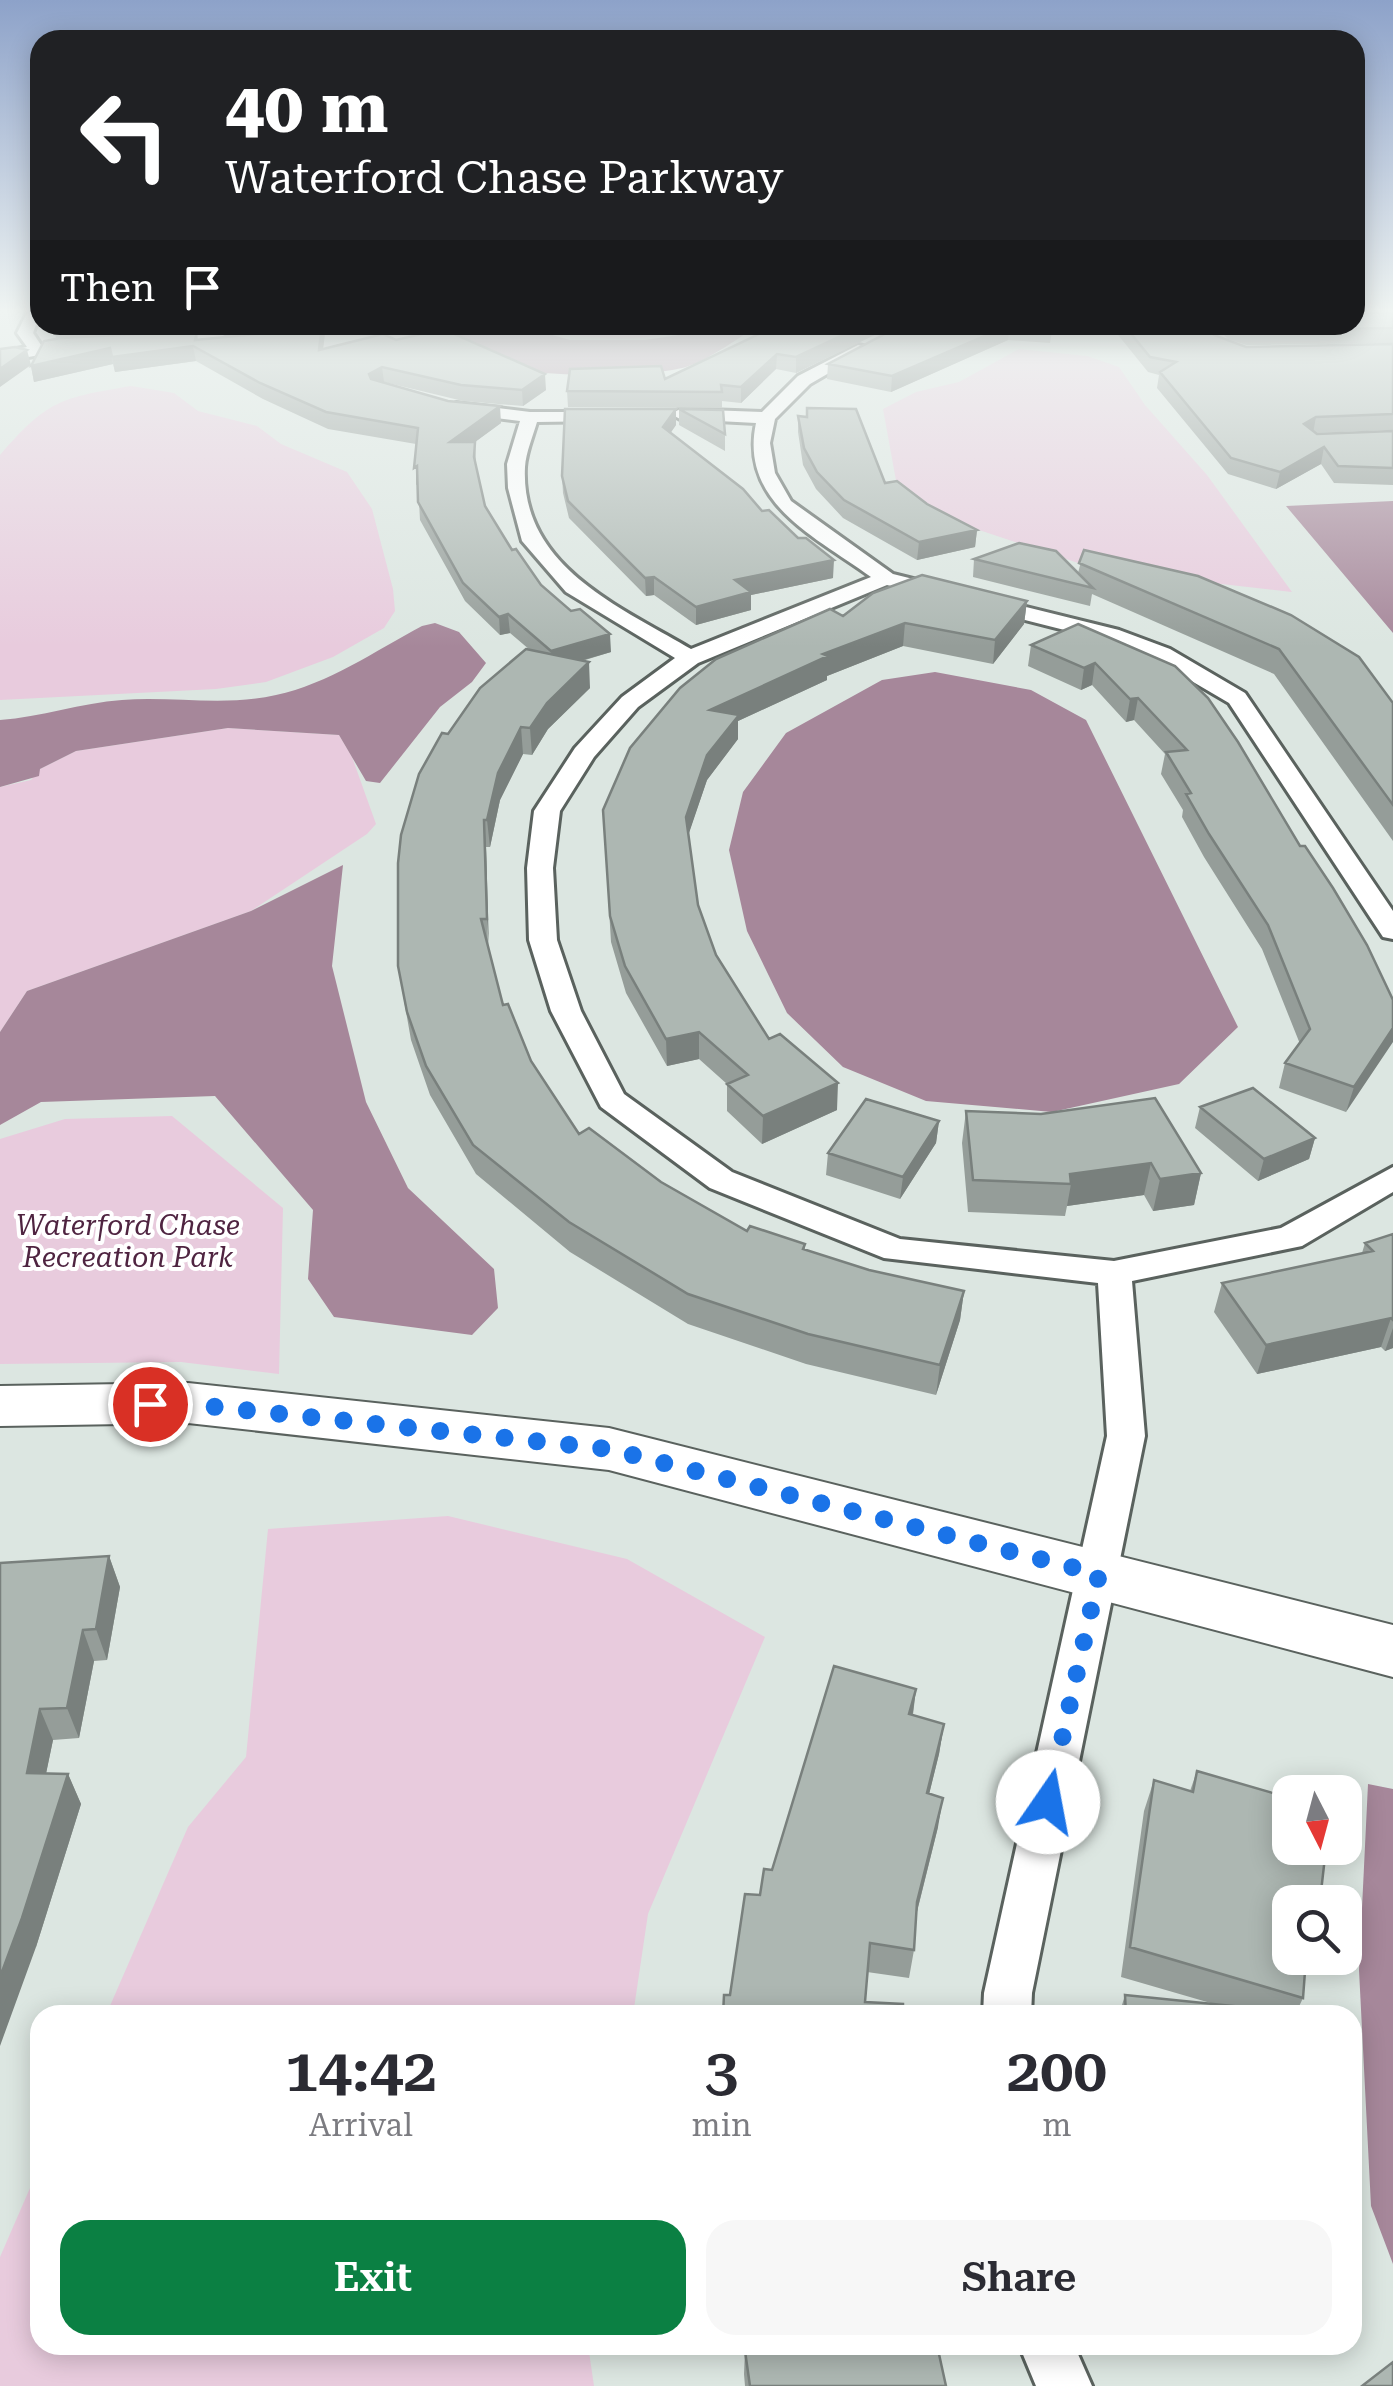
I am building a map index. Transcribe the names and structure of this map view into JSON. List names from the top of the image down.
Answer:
{
  "parks": ["Waterford Chase Recreation Park"],
  "north": "bottom",
  "page": {
    "turn": ["40 m", "Waterford Chase Parkway"],
    "then": "Then",
    "eta": [
      "14:42",
      "Arrival",
      "3",
      "min",
      "200",
      "m"
    ],
    "buttons": ["Exit", "Share"]
  }
}
